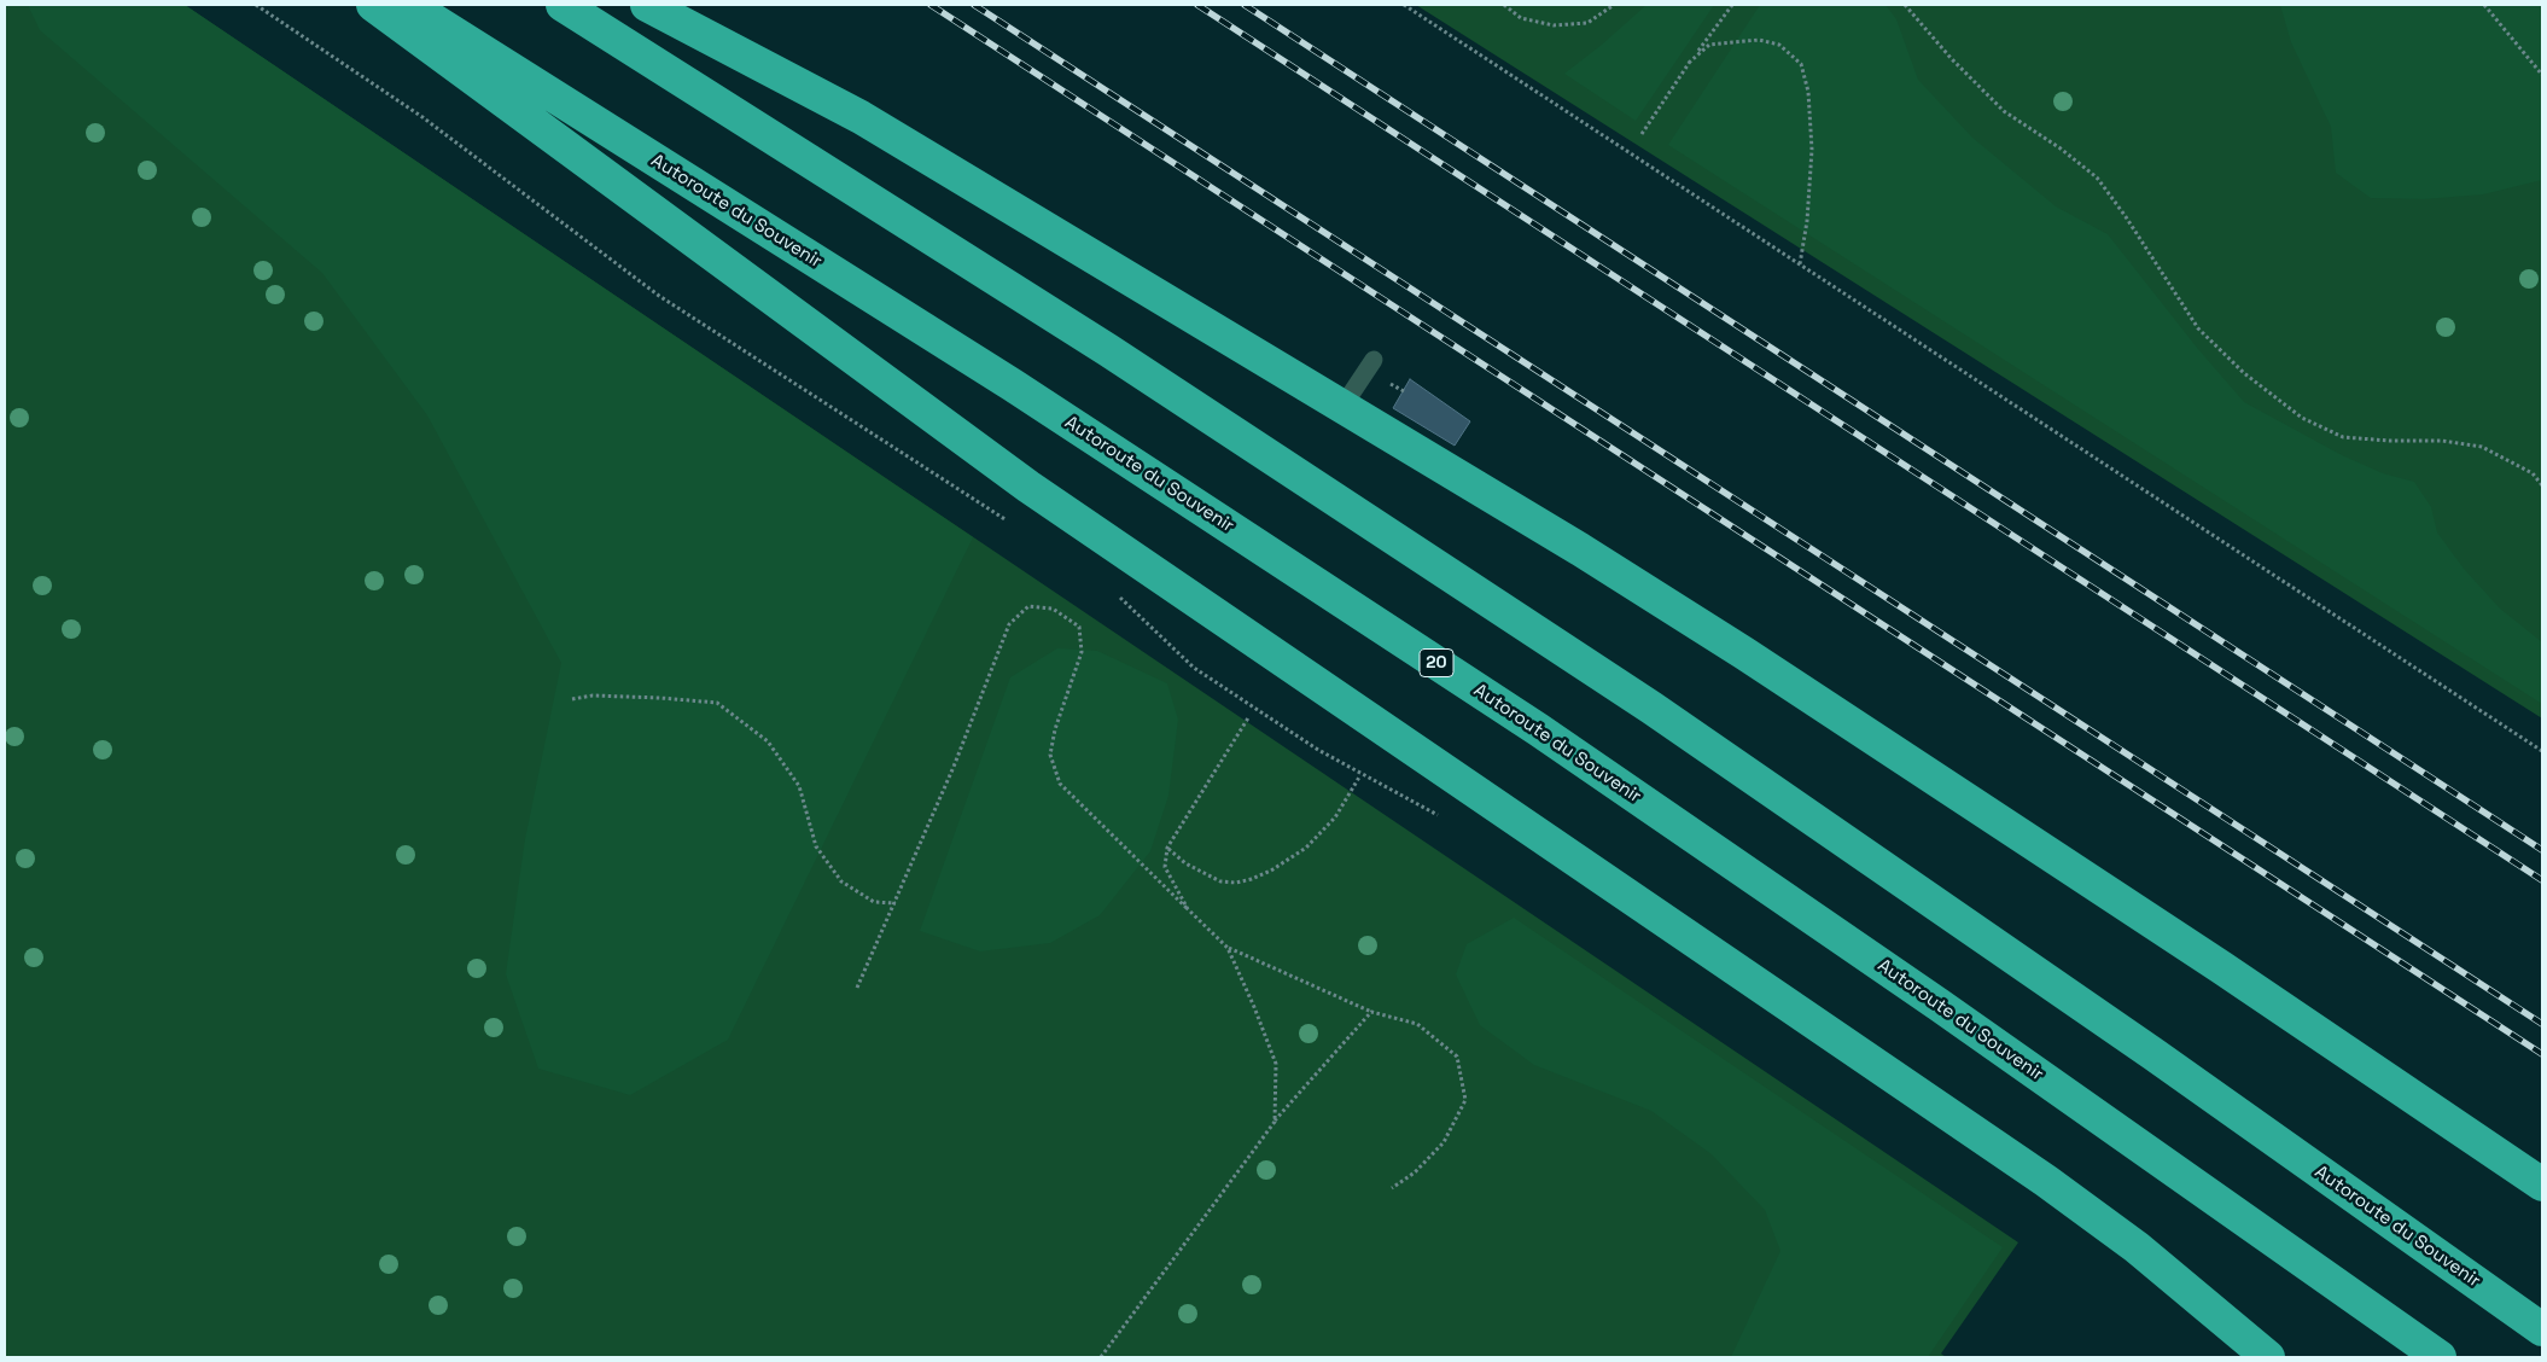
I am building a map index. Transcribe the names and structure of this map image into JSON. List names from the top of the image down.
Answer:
{
  "streets": {
    "highway": ["Autoroute du Souvenir", "20"]
  }
}
